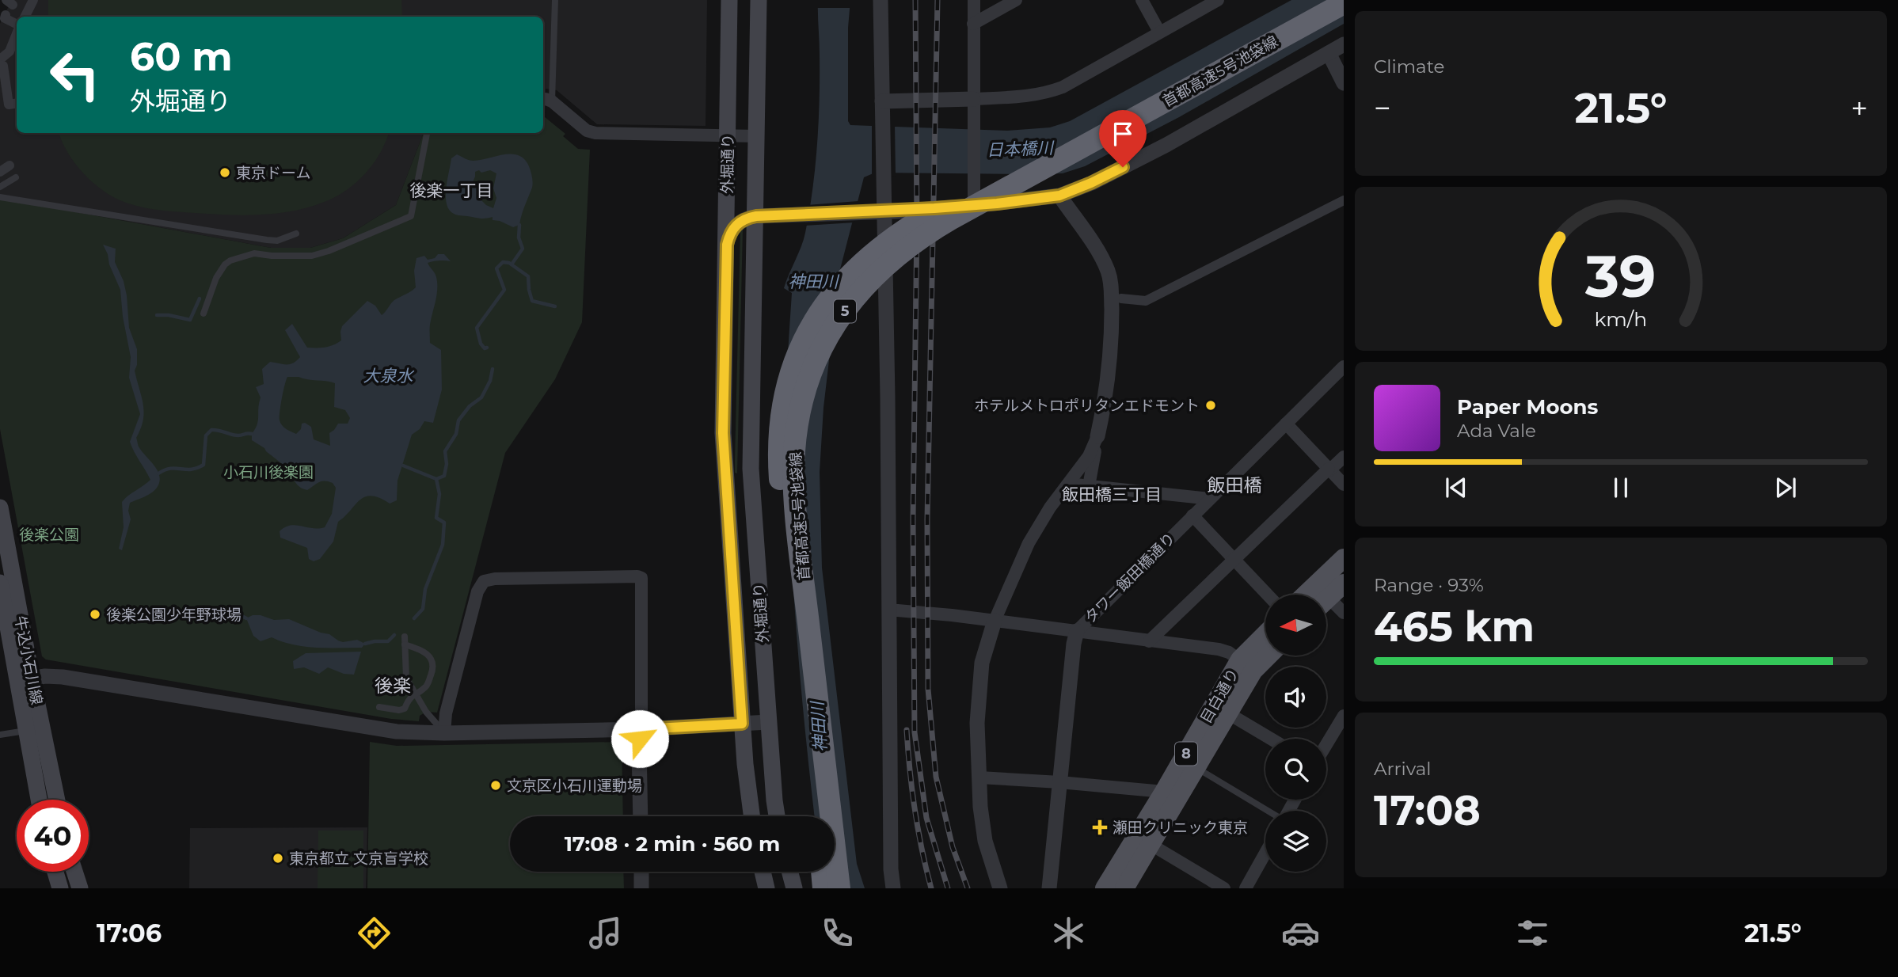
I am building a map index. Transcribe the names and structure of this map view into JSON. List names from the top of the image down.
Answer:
{
  "streets": {
    "highway": ["首都高速5号池袋線", "5"],
    "main road": [
      "外堀通り",
      "牛込小石川線",
      "目白通り",
      "8"
    ],
    "street": ["タワー飯田橋通り"]
  },
  "districts": [
    "後楽一丁目",
    "飯田橋",
    "飯田橋三丁目",
    "後楽"
  ],
  "water": ["日本橋川", "神田川", "大泉水"],
  "parks": ["小石川後楽園", "後楽公園"],
  "places": {
    "other": [
      "東京ドーム",
      "ホテルメトロポリタンエドモント",
      "後楽公園少年野球場",
      "文京区小石川運動場",
      "東京都立 文京盲学校"
    ],
    "health": ["瀬田クリニック東京"]
  },
  "north": "left",
  "page": {
    "tile": [
      "Climate",
      ["Range · 93%", "465 km"],
      ["Arrival", "17:08"]
    ],
    "turn": ["60 m", "外堀通り"],
    "heat": ["−", "21.5°", "+"],
    "song": ["Paper Moons", "Ada Vale"],
    "limit": "40",
    "trip": "17:08 · 2 min · 560 m",
    "tabs": ["17:06", "21.5°"],
    "gauge": ["39", "km/h"]
  }
}
